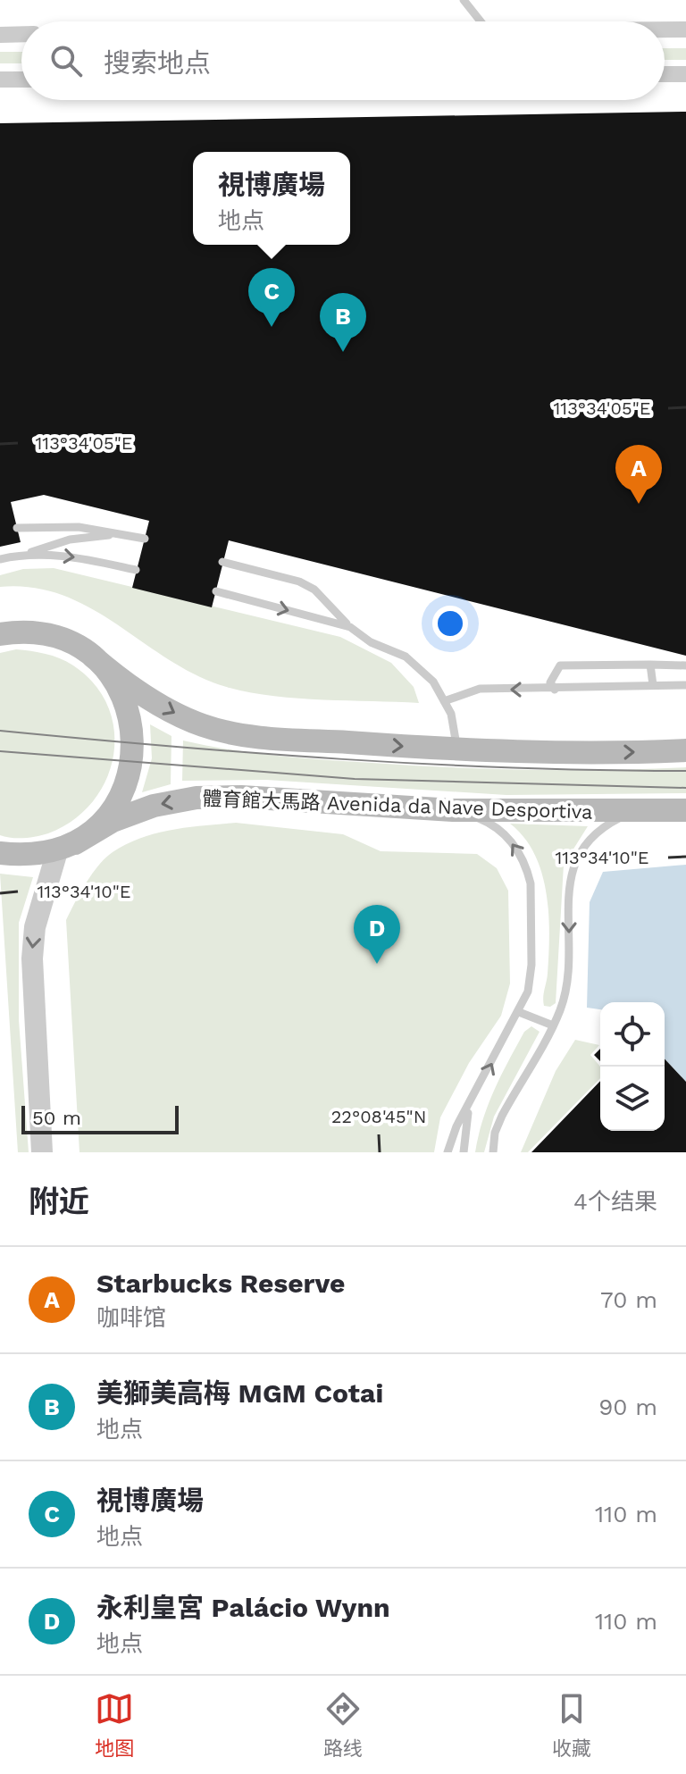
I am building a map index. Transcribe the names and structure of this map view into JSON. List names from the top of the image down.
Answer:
{
  "streets": {
    "main road": ["體育館大馬路 Avenida da Nave Desportiva"]
  },
  "scale_bar": "50 m",
  "page": {
    "search": "搜索地点",
    "popup": ["視博廣場", "地点"],
    "pins": [
      "C",
      "B",
      "A",
      "D"
    ],
    "scale": "50 m",
    "heading": ["附近", "4个结果"],
    "list": [
      {
        "mark": "A",
        "name": "Starbucks Reserve",
        "note": "咖啡馆",
        "value": "70 m"
      },
      {
        "mark": "B",
        "name": "美獅美高梅 MGM Cotai",
        "note": "地点",
        "value": "90 m"
      },
      {
        "mark": "C",
        "name": "視博廣場",
        "note": "地点",
        "value": "110 m"
      },
      {
        "mark": "D",
        "name": "永利皇宮 Palácio Wynn",
        "note": "地点",
        "value": "110 m"
      }
    ],
    "nav": ["地图", "路线", "收藏"]
  },
  "coordinates": ["113°34'05\"E", "113°34'10\"E", "22°08'45\"N"]
}
